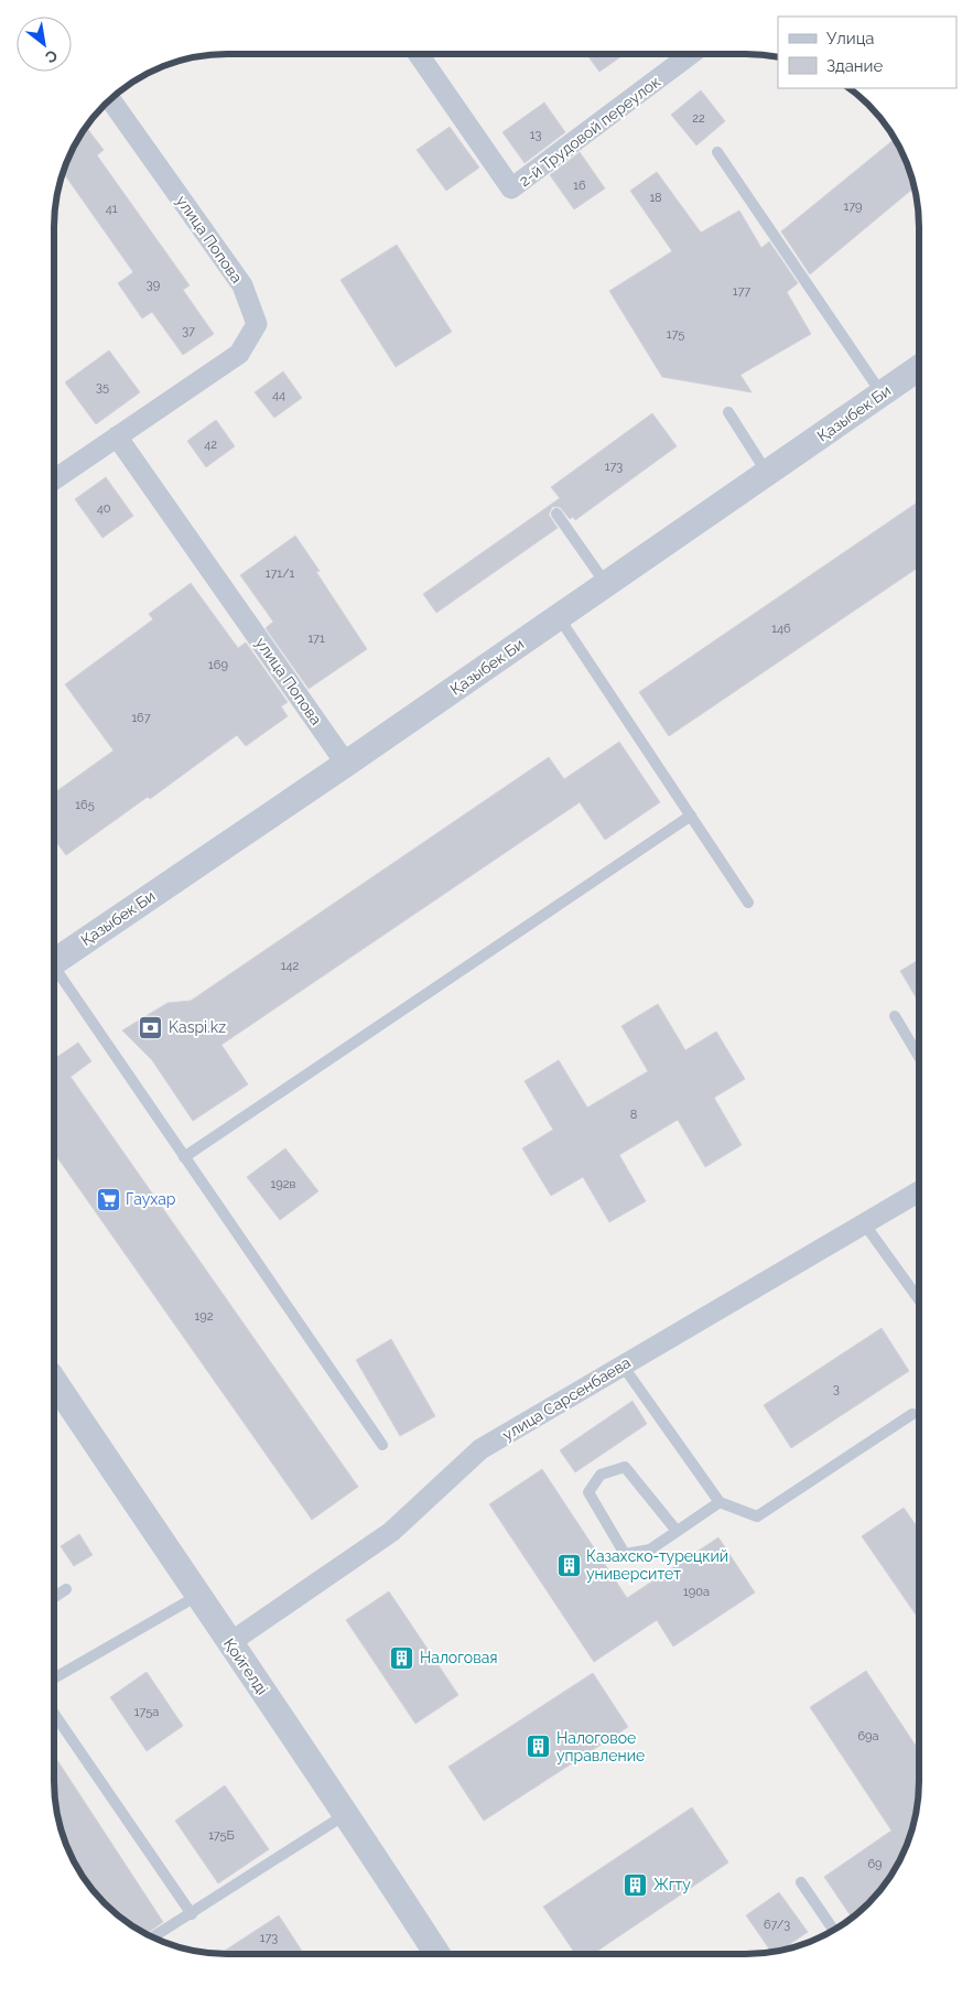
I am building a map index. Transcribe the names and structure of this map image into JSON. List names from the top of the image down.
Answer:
{
  "streets": {
    "street": [
      "2-й Трудовой переулок",
      "улица Попова",
      "Қазыбек Би",
      "улица Сарсенбаева",
      "Қойгелді"
    ]
  },
  "crossings": [
    ["улица Попова", "Қазыбек Би"],
    ["улица Сарсенбаева", "Қойгелді"]
  ],
  "places": {
    "bank": ["Kaspi.kz"],
    "supermarket": ["Гаухар"],
    "building": [
      "Казахско-турецкий университет",
      "Налоговая",
      "Налоговое управление",
      "Жгту"
    ]
  },
  "house_numbers": [
    "22",
    "13",
    "16",
    "18",
    "179",
    "41",
    "39",
    "177",
    "37",
    "175",
    "35",
    "44",
    "42",
    "173",
    "40",
    "171/1",
    "146",
    "171",
    "169",
    "167",
    "165",
    "142",
    "8",
    "192в",
    "192",
    "3",
    "190а",
    "175а",
    "69а",
    "175Б",
    "69",
    "67/3",
    "173"
  ],
  "legend": ["Улица", "Здание"],
  "north": "bottom right"
}
